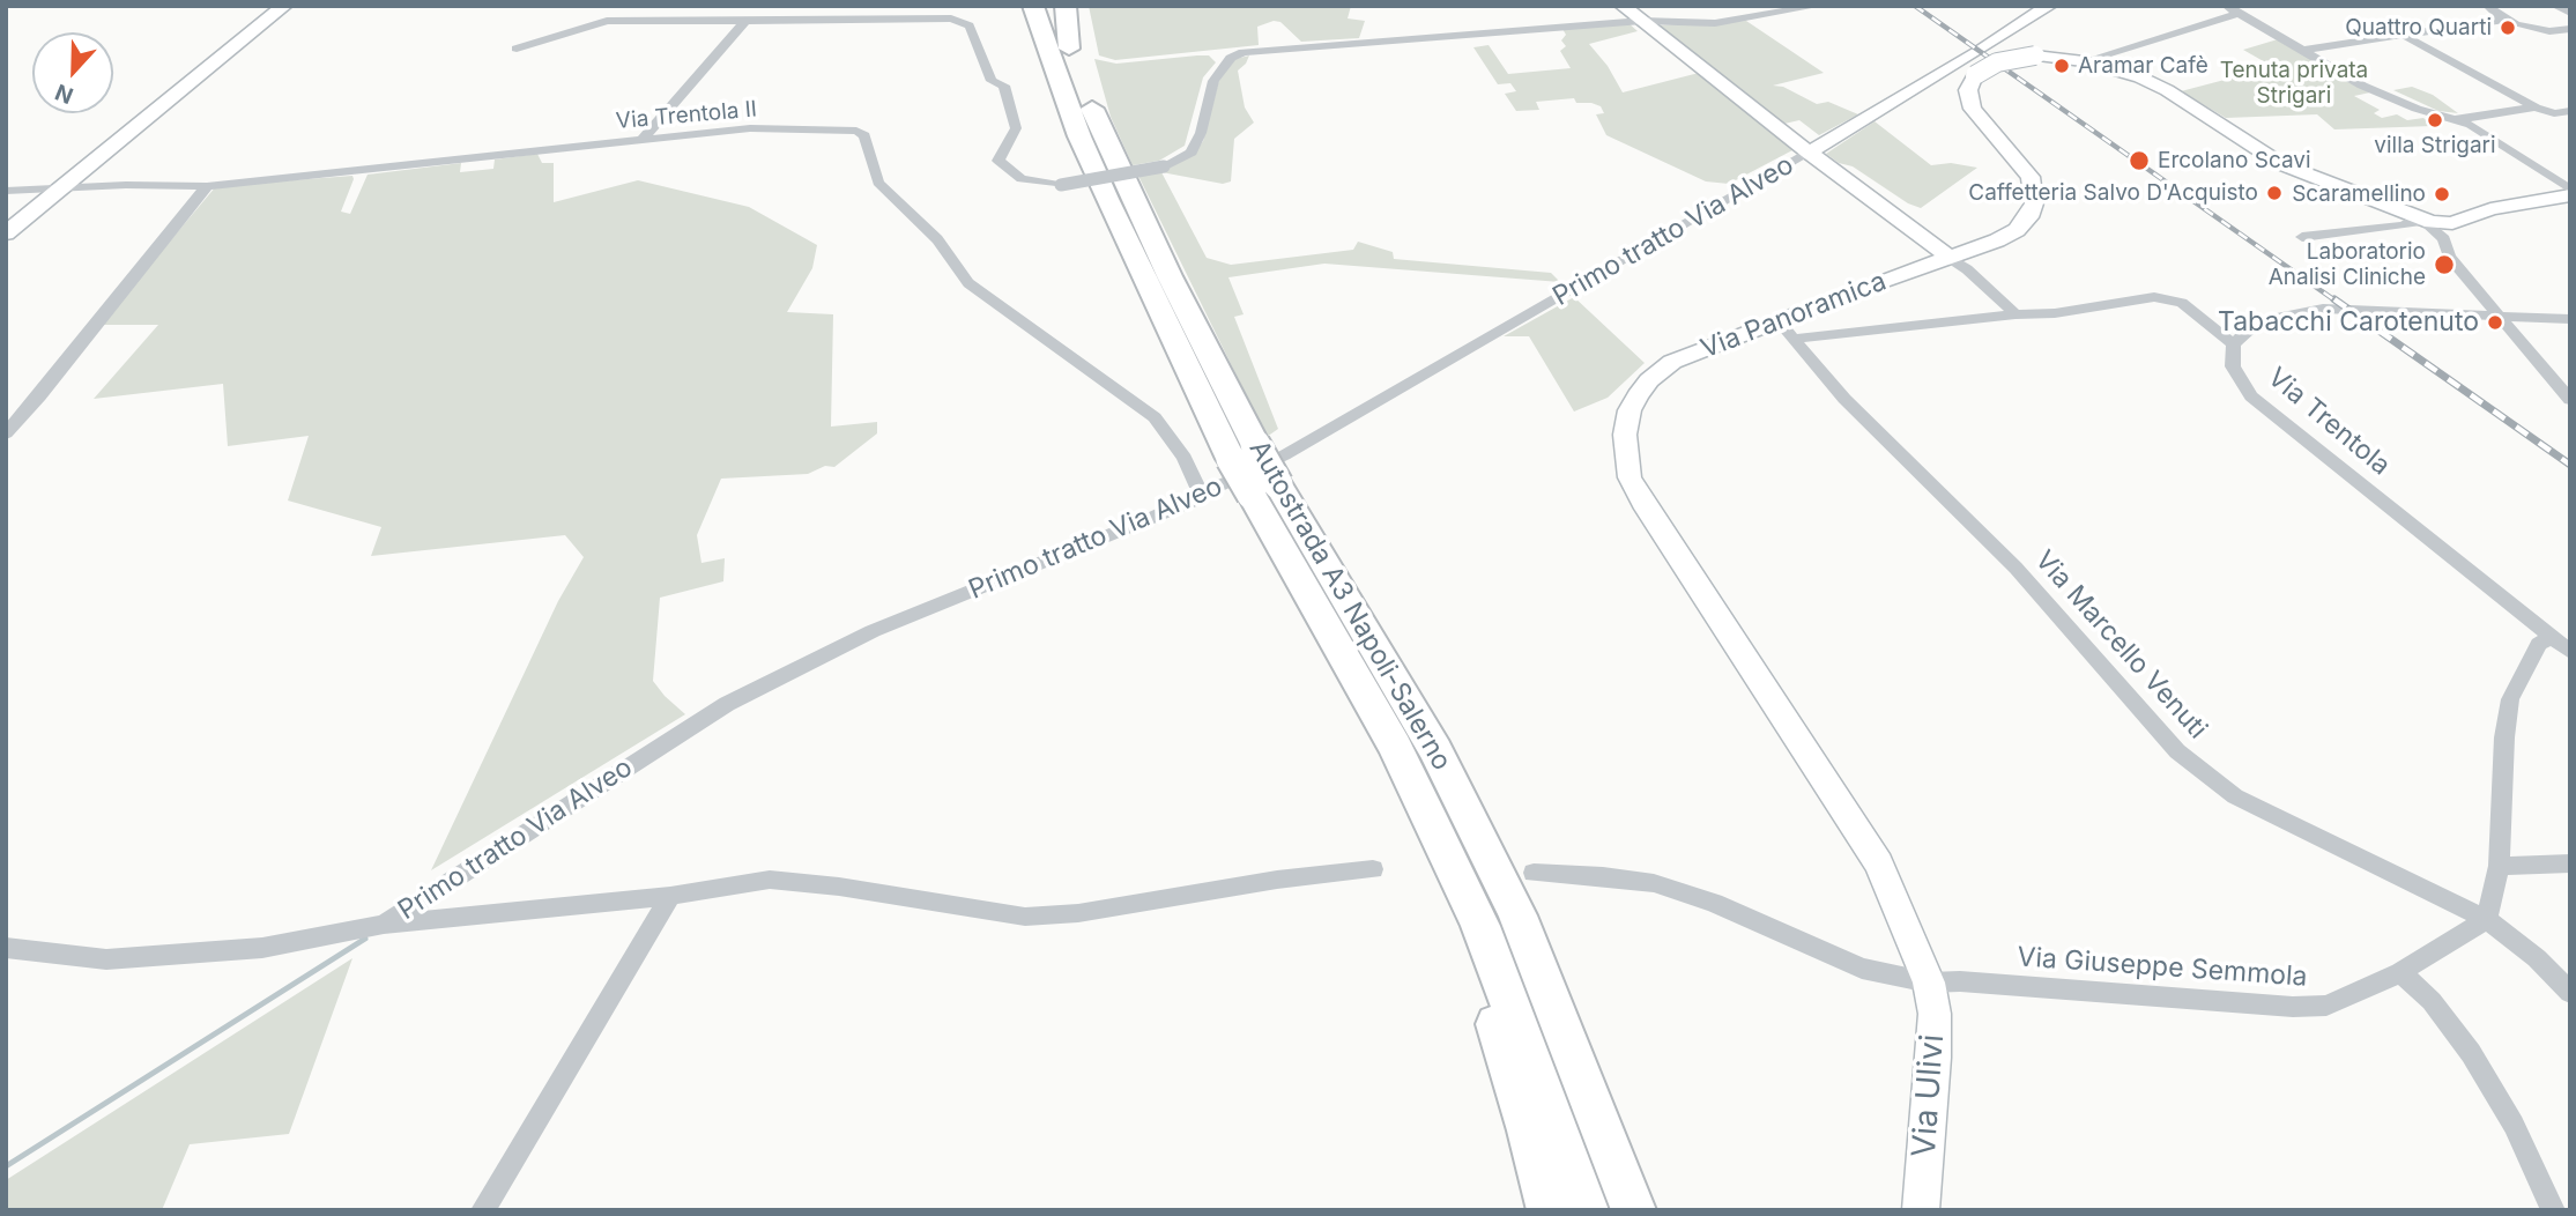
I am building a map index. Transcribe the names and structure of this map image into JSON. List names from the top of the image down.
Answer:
{
  "streets": {
    "highway": ["Autostrada A3 Napoli-Salerno"],
    "street": [
      "Via Trentola II",
      "Primo tratto Via Alveo",
      "Via Panoramica",
      "Via Trentola",
      "Via Marcello Venuti",
      "Via Giuseppe Semmola",
      "Via Ulivi"
    ]
  },
  "crossings": [
    ["Via Trentola II", "Primo tratto Via Alveo"],
    ["Via Panoramica", "Via Marcello Venuti"],
    ["Via Panoramica", "Via Giuseppe Semmola"],
    ["Via Panoramica", "Via Ulivi"],
    ["Via Marcello Venuti", "Via Giuseppe Semmola"],
    ["Via Giuseppe Semmola", "Via Ulivi"]
  ],
  "parks": ["Tenuta privata Strigari"],
  "places": [
    "Quattro Quarti",
    "Aramar Cafè",
    "villa Strigari",
    "Ercolano Scavi",
    "Caffetteria Salvo D'Acquisto",
    "Scaramellino",
    "Laboratorio Analisi Cliniche",
    "Tabacchi Carotenuto"
  ],
  "north": "bottom"
}
